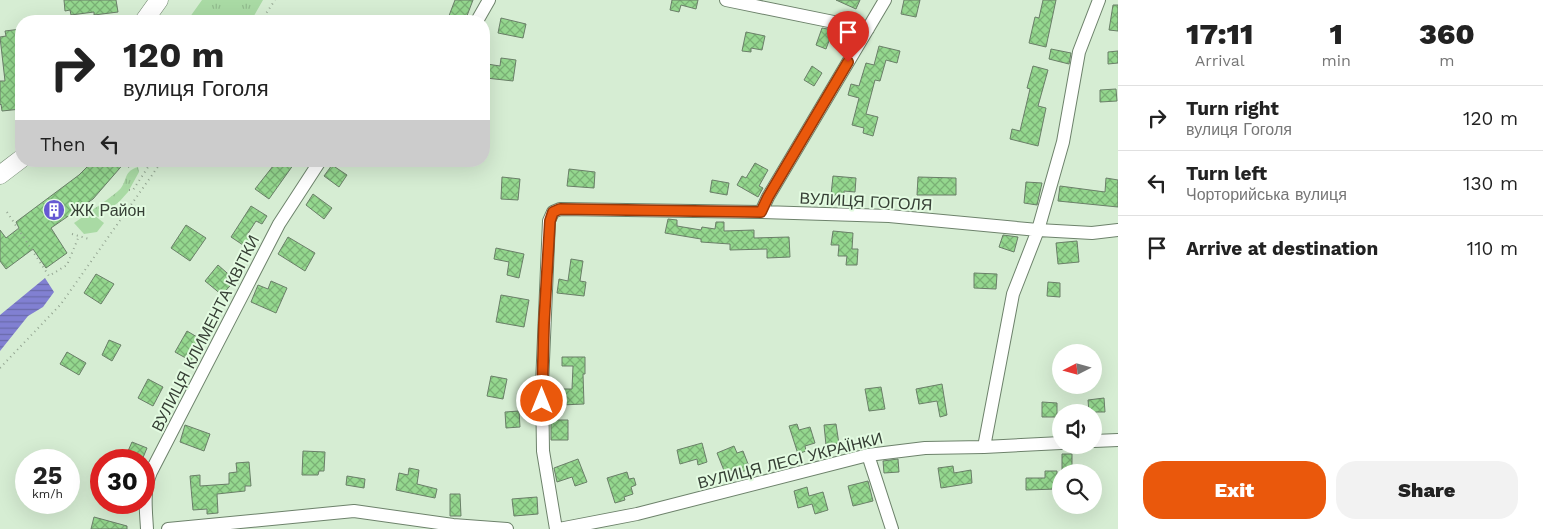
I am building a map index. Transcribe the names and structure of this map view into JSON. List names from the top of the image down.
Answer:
{
  "streets": {
    "street": ["ВУЛИЦЯ ГОГОЛЯ", "ВУЛИЦЯ КЛИМЕНТА КВІТКИ", "ВУЛИЦЯ ЛЕСІ УКРАЇНКИ"]
  },
  "crossings": [
    ["ВУЛИЦЯ ГОГОЛЯ", "ВУЛИЦЯ ЛЕСІ УКРАЇНКИ"]
  ],
  "places": {
    "building": ["ЖК Район"]
  },
  "north": "left",
  "page": {
    "eta": [
      "17:11",
      "Arrival",
      "1",
      "min",
      "360",
      "m"
    ],
    "turn": ["120 m", "вулиця Гоголя"],
    "list": [
      {
        "name": "Turn right",
        "note": "вулиця Гоголя",
        "value": "120 m"
      },
      {
        "name": "Turn left",
        "note": "Чорторийська вулиця",
        "value": "130 m"
      },
      {
        "name": "Arrive at destination",
        "value": "110 m"
      }
    ],
    "then": "Then",
    "speed": "25 km/h",
    "limit": "30",
    "buttons": ["Exit", "Share"]
  }
}
